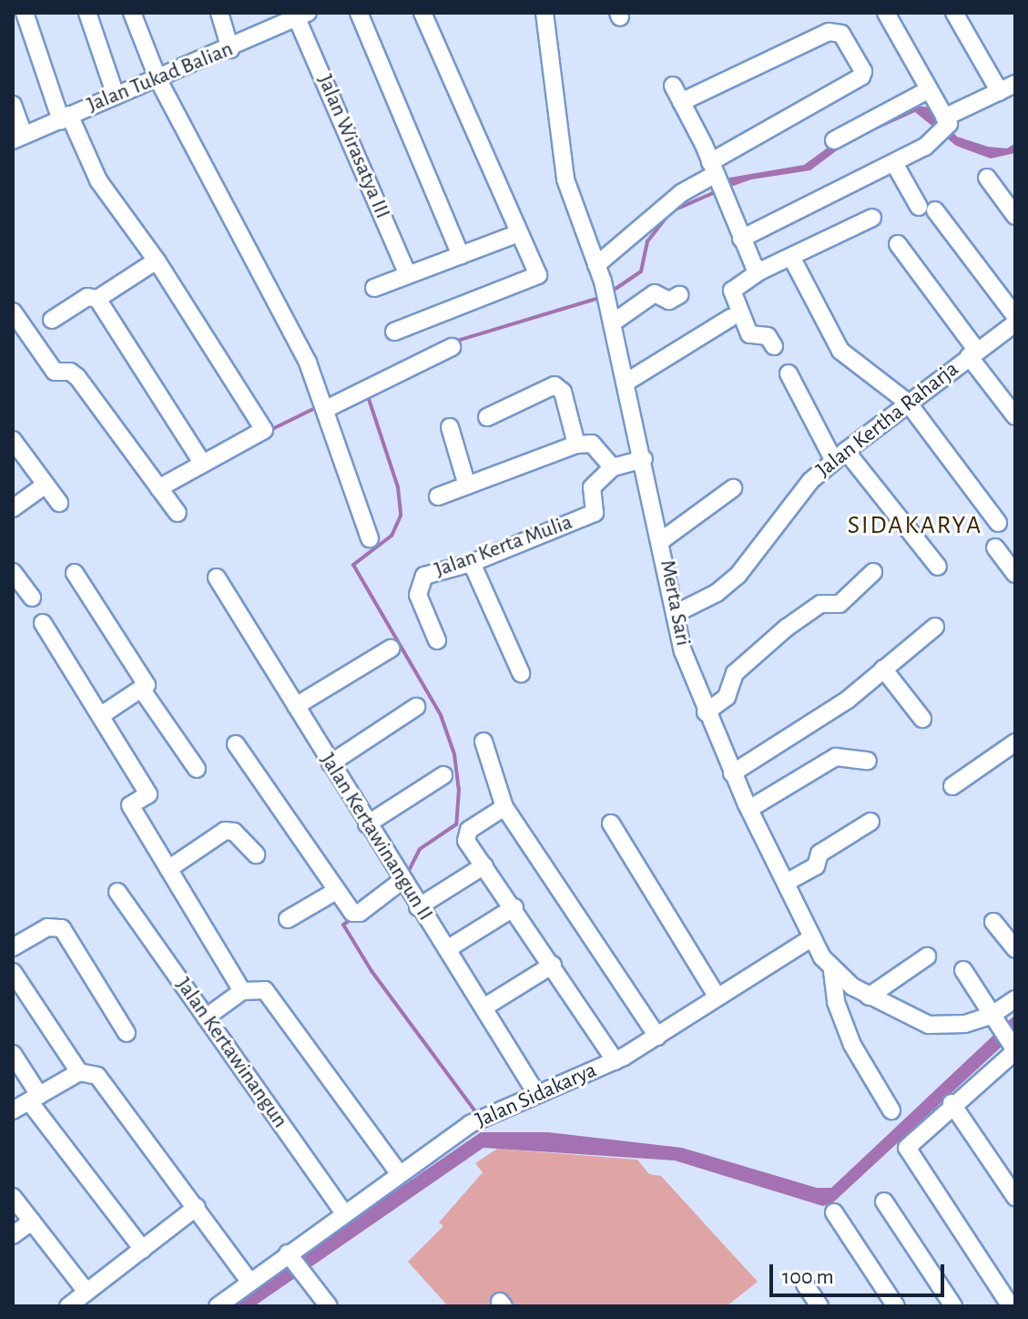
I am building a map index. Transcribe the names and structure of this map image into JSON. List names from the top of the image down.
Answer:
{
  "streets": {
    "street": [
      "Jalan Tukad Balian",
      "Jalan Wirasatya III",
      "Jalan Kertha Raharja",
      "Jalan Kerta Mulia",
      "Merta Sari",
      "Jalan Kertawinangun II",
      "Jalan Kertawinangun",
      "Jalan Sidakarya"
    ]
  },
  "crossings": [
    ["Jalan Tukad Balian", "Jalan Wirasatya III"],
    ["Jalan Kertha Raharja", "Merta Sari"],
    ["Merta Sari", "Jalan Sidakarya"],
    ["Jalan Kertawinangun II", "Jalan Sidakarya"],
    ["Jalan Kertawinangun", "Jalan Sidakarya"]
  ],
  "districts": ["SIDAKARYA"],
  "scale_bar": "100 m"
}
